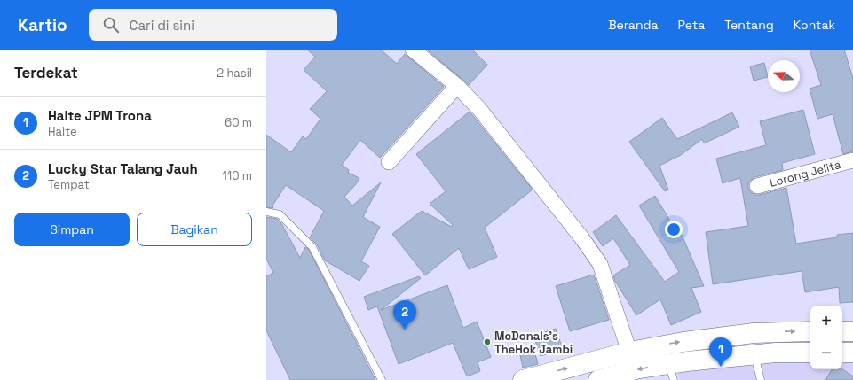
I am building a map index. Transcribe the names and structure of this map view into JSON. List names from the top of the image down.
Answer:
{
  "streets": {
    "street": ["Lorong Jelita"]
  },
  "places": ["McDonals's TheHok Jambi"],
  "north": "left",
  "page": {
    "header": "Kartio",
    "search": "Cari di sini",
    "nav": [
      "Beranda",
      "Peta",
      "Tentang",
      "Kontak"
    ],
    "heading": ["Terdekat", "2 hasil"],
    "list": [
      {
        "mark": "1",
        "name": "Halte JPM Trona",
        "note": "Halte",
        "value": "60 m"
      },
      {
        "mark": "2",
        "name": "Lucky Star Talang Jauh",
        "note": "Tempat",
        "value": "110 m"
      }
    ],
    "buttons": ["Simpan", "Bagikan"],
    "pins": ["2", "1"],
    "map_buttons": ["+", "−"]
  }
}
